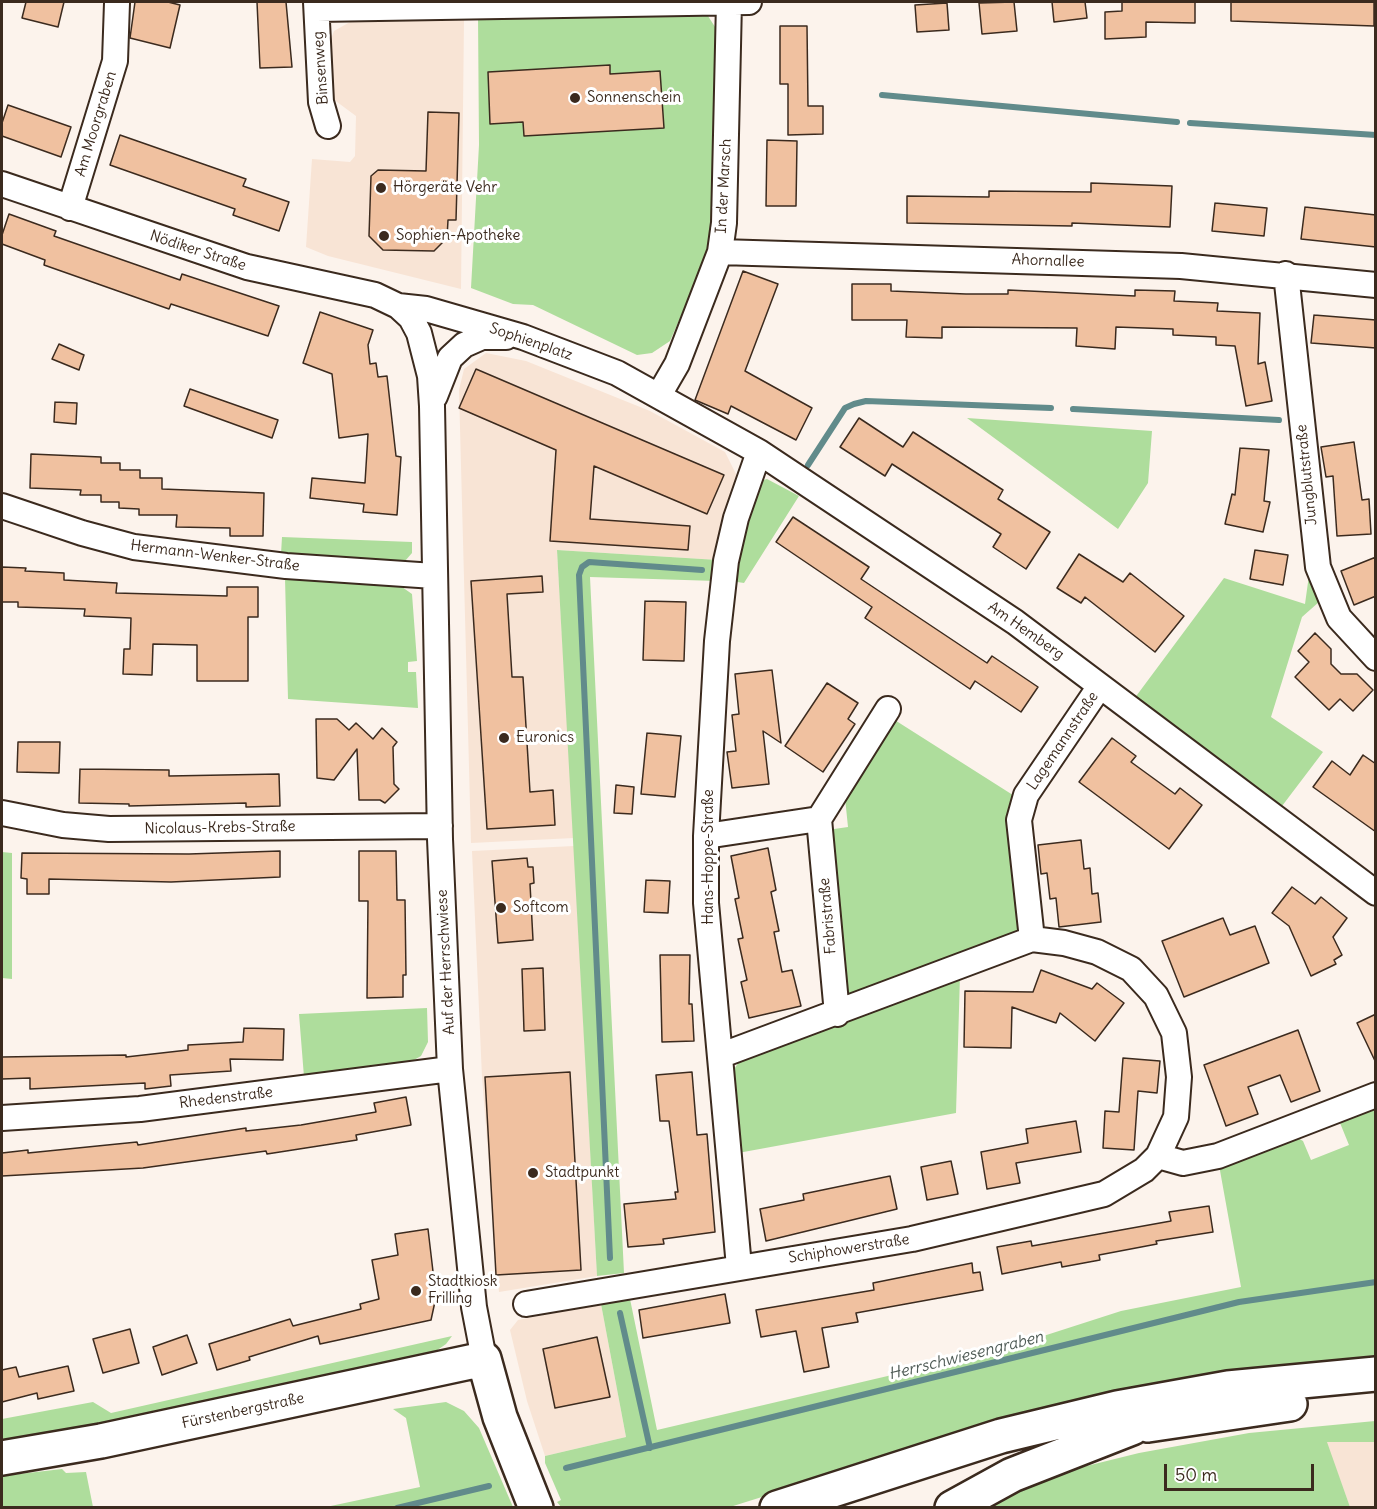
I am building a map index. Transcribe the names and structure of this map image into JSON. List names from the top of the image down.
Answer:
{
  "streets": {
    "main road": ["Auf der Herrschwiese", "Fürstenbergstraße"],
    "street": [
      "Binsenweg",
      "Am Moorgraben",
      "In der Marsch",
      "Nödiker Straße",
      "Ahornallee",
      "Sophienplatz",
      "Jungblutstraße",
      "Hermann-Wenker-Straße",
      "Am Hemberg",
      "Lagemannstraße",
      "Nicolaus-Krebs-Straße",
      "Hans-Hoppe-Straße",
      "Fabristraße",
      "Rhedenstraße",
      "Schiphowerstraße"
    ]
  },
  "crossings": [
    ["Binsenweg", "In der Marsch"],
    ["Am Moorgraben", "Nödiker Straße"],
    ["In der Marsch", "Ahornallee"],
    ["In der Marsch", "Sophienplatz"],
    ["In der Marsch", "Am Hemberg"],
    ["Nödiker Straße", "Sophienplatz"],
    ["Nödiker Straße", "Auf der Herrschwiese"],
    ["Ahornallee", "Jungblutstraße"],
    ["Sophienplatz", "Am Hemberg"],
    ["Sophienplatz", "Auf der Herrschwiese"],
    ["Hermann-Wenker-Straße", "Auf der Herrschwiese"],
    ["Am Hemberg", "Lagemannstraße"],
    ["Am Hemberg", "Hans-Hoppe-Straße"],
    ["Lagemannstraße", "Schiphowerstraße"],
    ["Nicolaus-Krebs-Straße", "Auf der Herrschwiese"],
    ["Hans-Hoppe-Straße", "Schiphowerstraße"],
    ["Fabristraße", "Schiphowerstraße"],
    ["Auf der Herrschwiese", "Rhedenstraße"],
    ["Auf der Herrschwiese", "Fürstenbergstraße"]
  ],
  "water": ["Herrschwiesengraben"],
  "places": [
    "Sonnenschein",
    "Hörgeräte Vehr",
    "Sophien-Apotheke",
    "Euronics",
    "Softcom",
    "Stadtpunkt",
    "Stadtkiosk Frilling"
  ],
  "scale_bar": "50 m"
}
